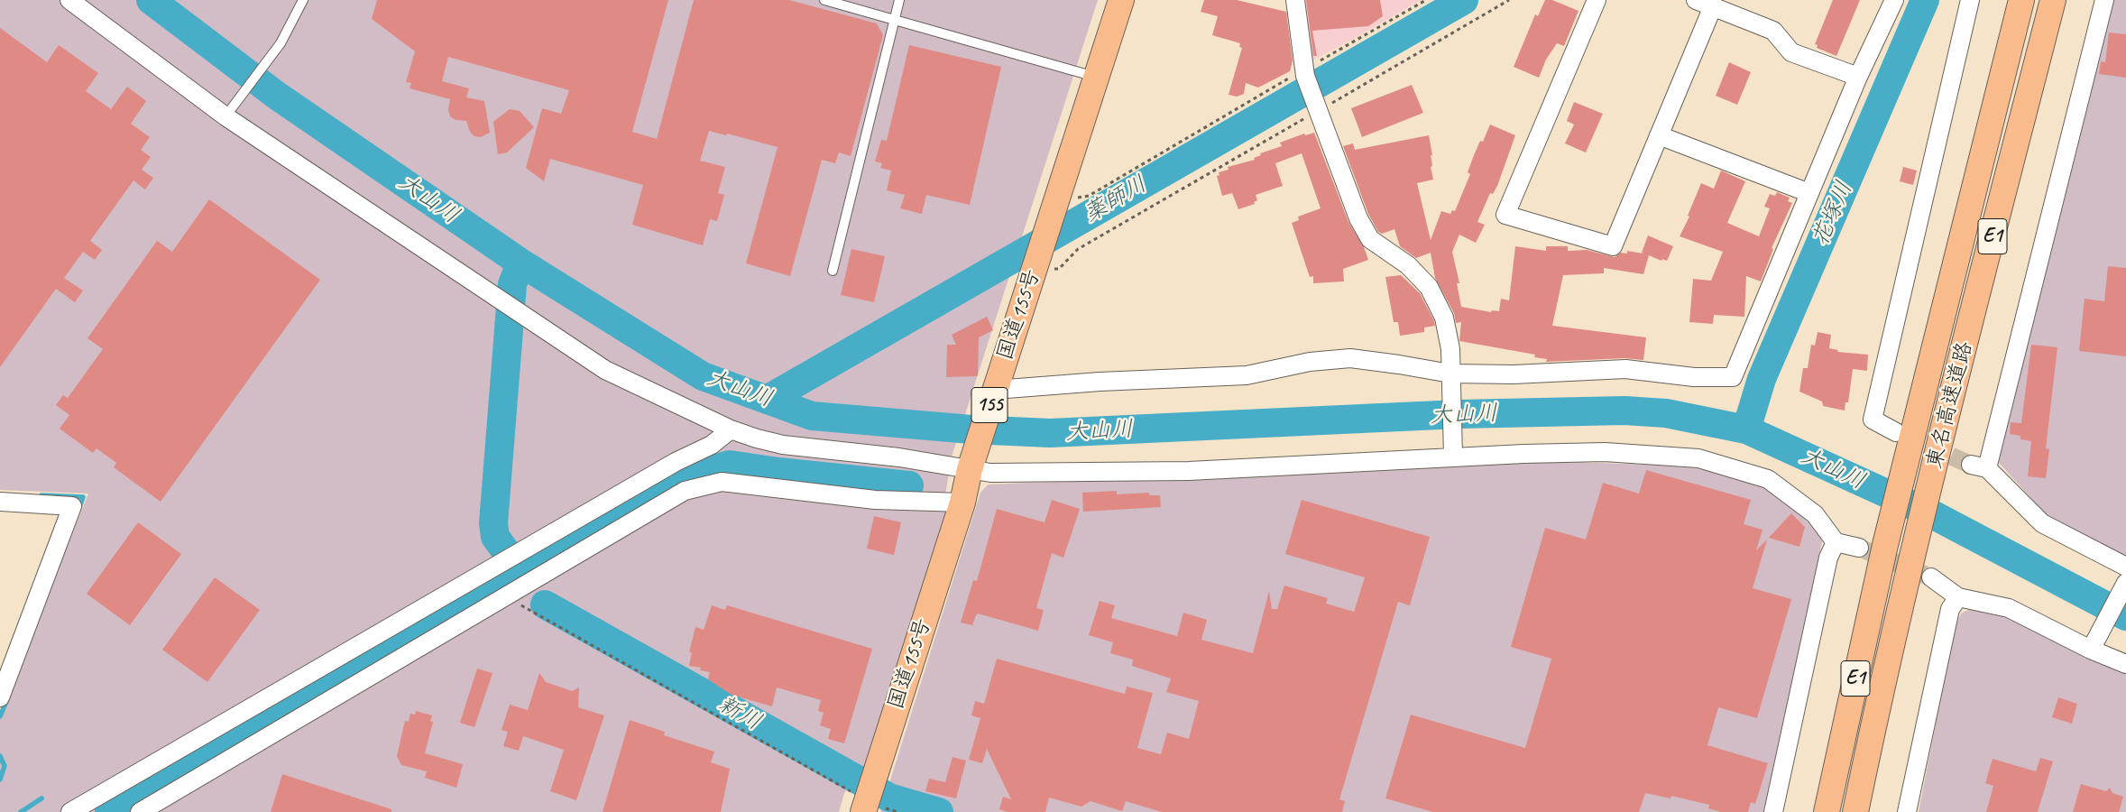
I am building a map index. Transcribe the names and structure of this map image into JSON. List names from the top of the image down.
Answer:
{
  "streets": {
    "highway": [
      "E1",
      "国道155号",
      "155",
      "東名高速道路"
    ]
  },
  "water": [
    "大山川",
    "薬師川",
    "花塚川",
    "新川"
  ]
}
